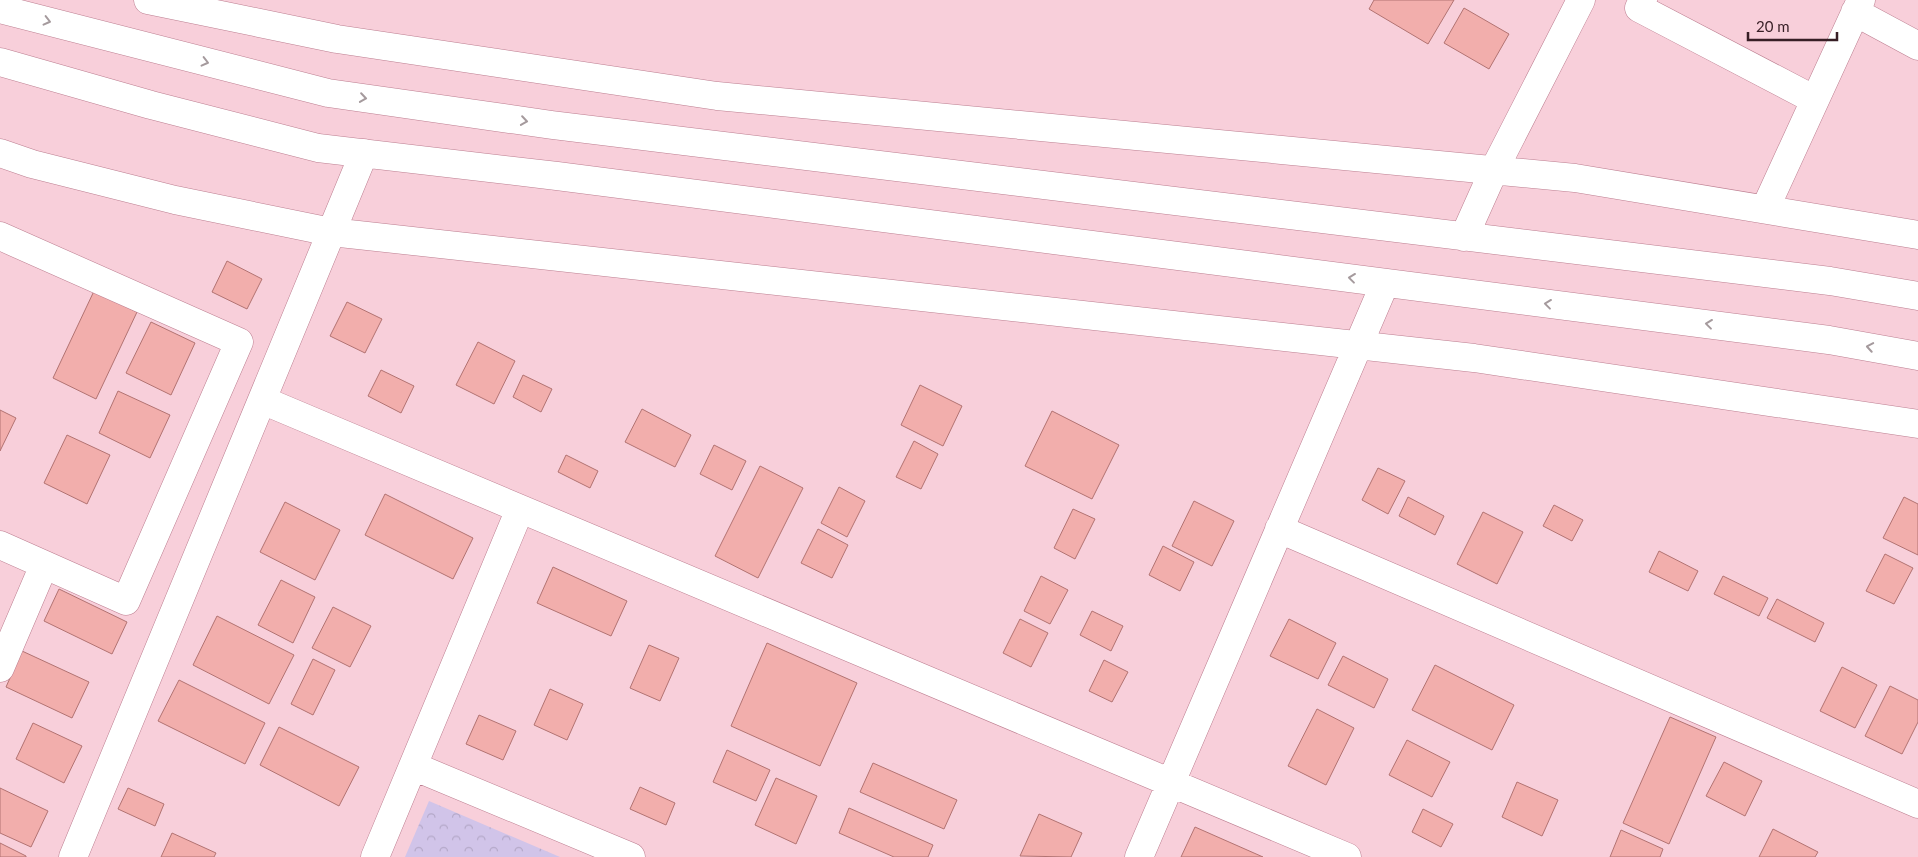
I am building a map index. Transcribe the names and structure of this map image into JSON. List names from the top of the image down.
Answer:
{
  "scale_bar": "20 m"
}
